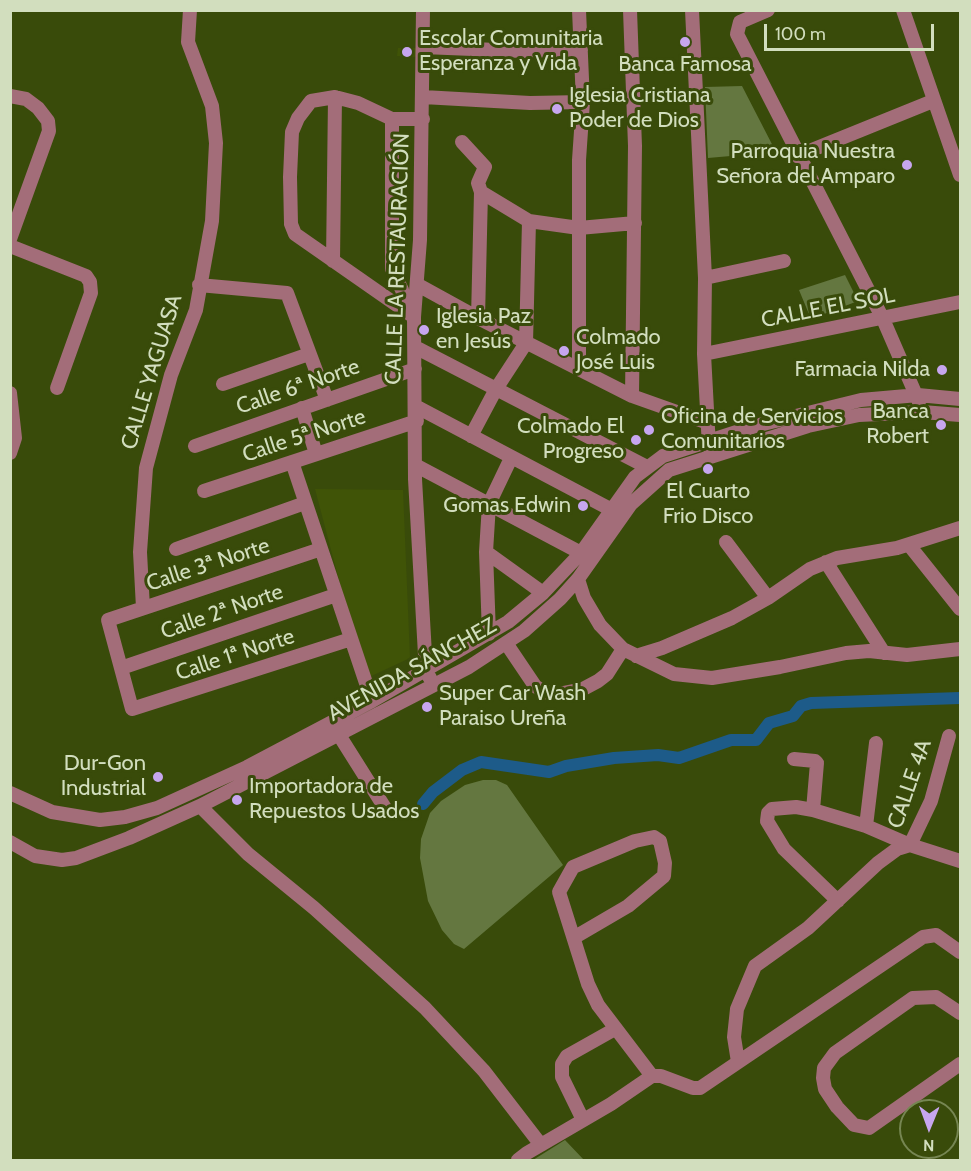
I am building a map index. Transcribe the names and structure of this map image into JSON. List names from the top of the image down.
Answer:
{
  "streets": {
    "street": [
      "CALLE LA RESTAURACIÓN",
      "CALLE EL SOL",
      "CALLE YAGUASA",
      "Calle 6ª Norte",
      "Calle 5ª Norte",
      "Calle 3ª Norte",
      "Calle 2ª Norte",
      "Calle 1ª Norte",
      "AVENIDA SÁNCHEZ",
      "CALLE 4A"
    ]
  },
  "crossings": [
    ["CALLE LA RESTAURACIÓN", "Calle 6ª Norte"],
    ["CALLE LA RESTAURACIÓN", "Calle 5ª Norte"],
    ["CALLE LA RESTAURACIÓN", "AVENIDA SÁNCHEZ"],
    ["CALLE YAGUASA", "Calle 3ª Norte"],
    ["Calle 3ª Norte", "Calle 2ª Norte"],
    ["Calle 3ª Norte", "Calle 1ª Norte"],
    ["Calle 2ª Norte", "Calle 1ª Norte"]
  ],
  "places": [
    "Banca Famosa",
    "Escolar Comunitaria Esperanza y Vida",
    "Iglesia Cristiana Poder de Dios",
    "Parroquia Nuestra Señora del Amparo",
    "Iglesia Paz en Jesús",
    "Colmado José Luis",
    "Farmacia Nilda",
    "Banca Robert",
    "Oficina de Servicios Comunitarios",
    "Colmado El Progreso",
    "El Cuarto Frio Disco",
    "Gomas Edwin",
    "Super Car Wash Paraiso Ureña",
    "Dur-Gon Industrial",
    "Importadora de Repuestos Usados"
  ],
  "scale_bar": "100 m",
  "north": "bottom"
}
